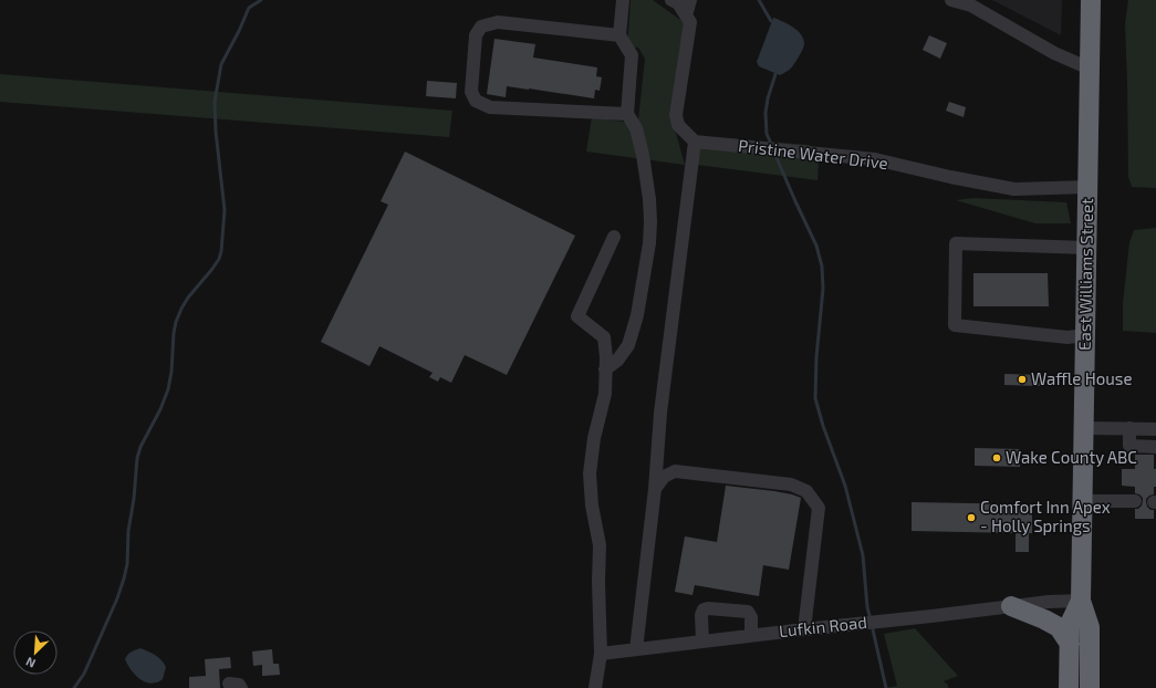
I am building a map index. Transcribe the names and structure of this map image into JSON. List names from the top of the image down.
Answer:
{
  "streets": {
    "highway": ["East Williams Street"],
    "street": ["Pristine Water Drive", "Lufkin Road"]
  },
  "crossings": [
    ["Pristine Water Drive", "East Williams Street"],
    ["East Williams Street", "Lufkin Road"]
  ],
  "places": ["Waffle House", "Wake County ABC", "Comfort Inn Apex - Holly Springs"],
  "north": "bottom left"
}
